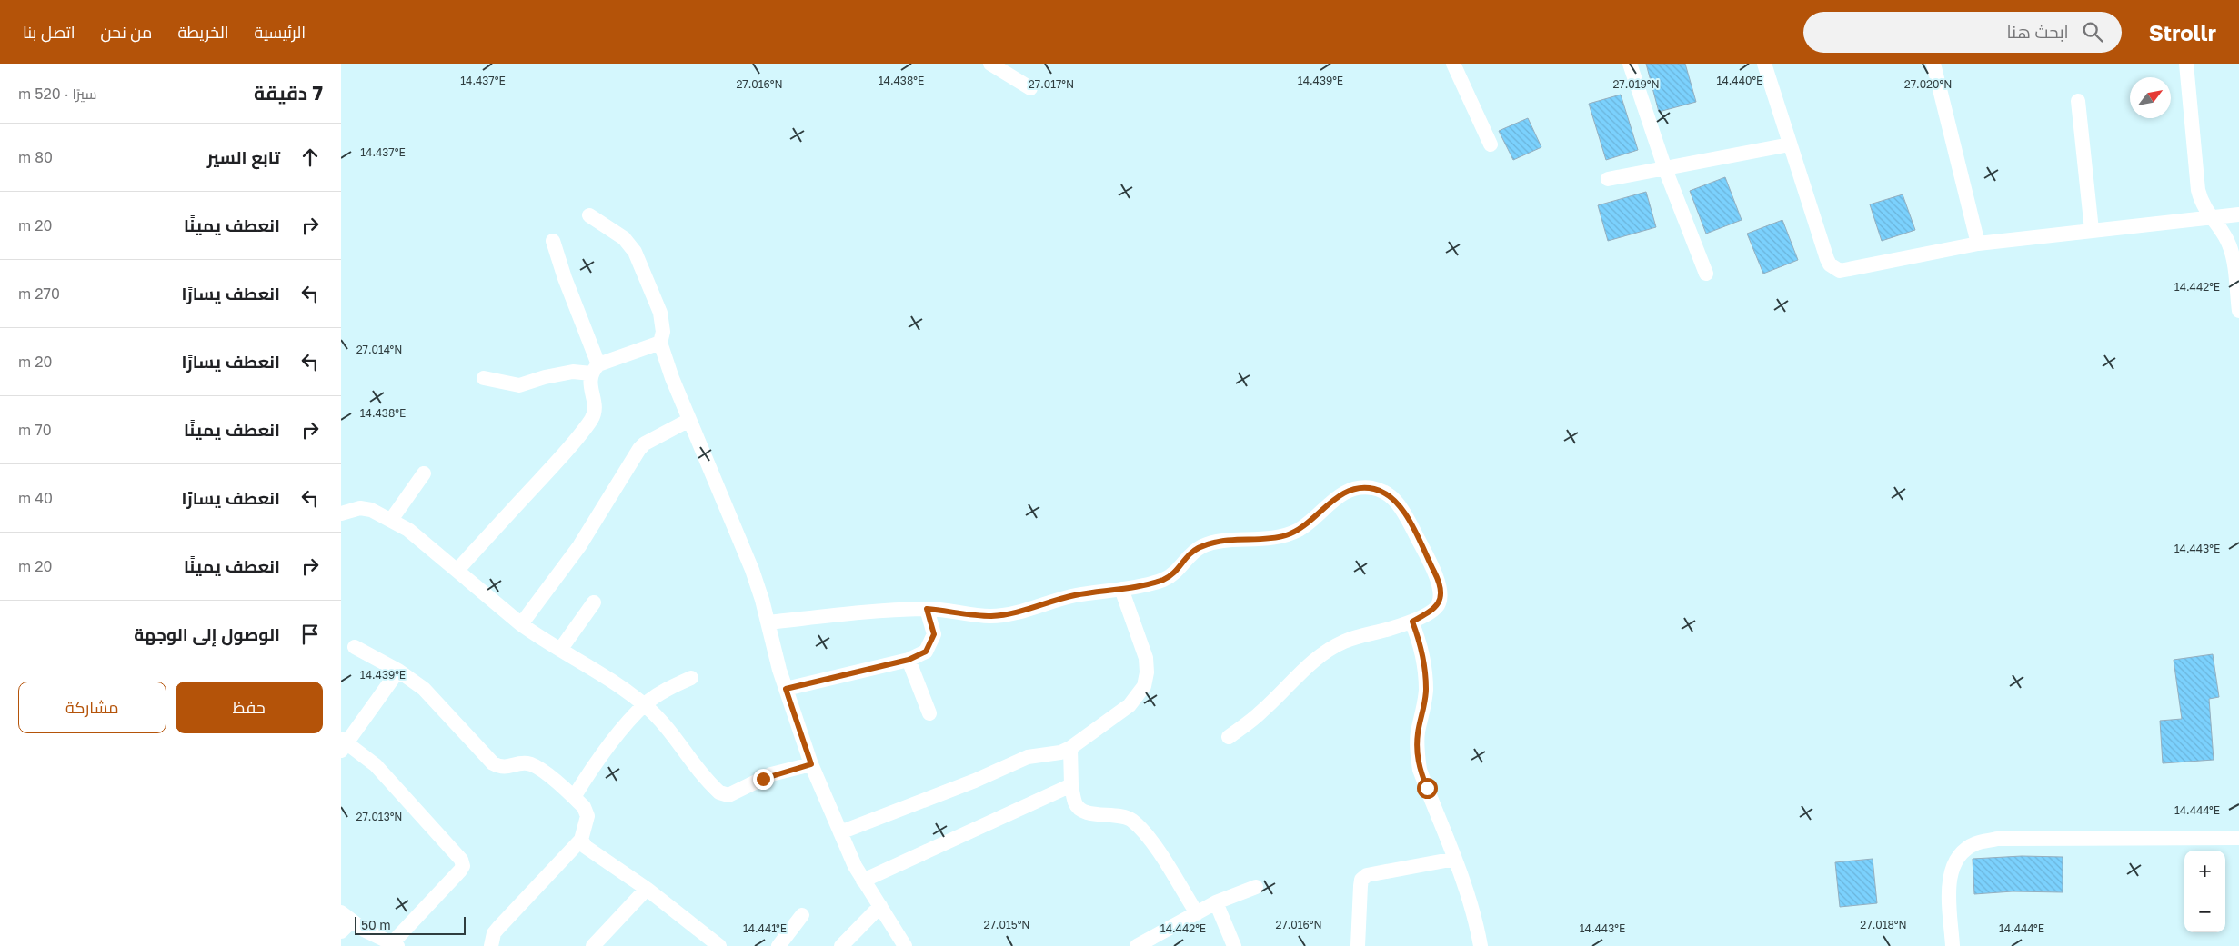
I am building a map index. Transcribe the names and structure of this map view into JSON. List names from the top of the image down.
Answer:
{
  "scale_bar": "50 m",
  "north": "top right",
  "page": {
    "header": "Strollr",
    "search": "ابحث هنا",
    "nav": [
      "الرئيسية",
      "الخريطة",
      "من نحن",
      "اتصل بنا"
    ],
    "heading": ["7 دقيقة", "سيرًا · 520 m"],
    "list": [
      ["تابع السير", "80 m"],
      ["انعطف يمينًا", "20 m"],
      ["انعطف يسارًا", "270 m"],
      ["انعطف يسارًا", "20 m"],
      ["انعطف يمينًا", "70 m"],
      ["انعطف يسارًا", "40 m"],
      ["انعطف يمينًا", "20 m"],
      "الوصول إلى الوجهة"
    ],
    "buttons": ["حفظ", "مشاركة"],
    "map_buttons": ["+", "−"],
    "scale": "50 m"
  },
  "coordinates": [
    "14.438°E",
    "14.440°E",
    "14.437°E",
    "14.439°E",
    "27.016°N",
    "27.017°N",
    "27.019°N",
    "27.020°N",
    "14.442°E",
    "27.014°N",
    "14.443°E",
    "14.444°E",
    "27.013°N",
    "27.015°N",
    "27.018°N",
    "14.441°E"
  ]
}
